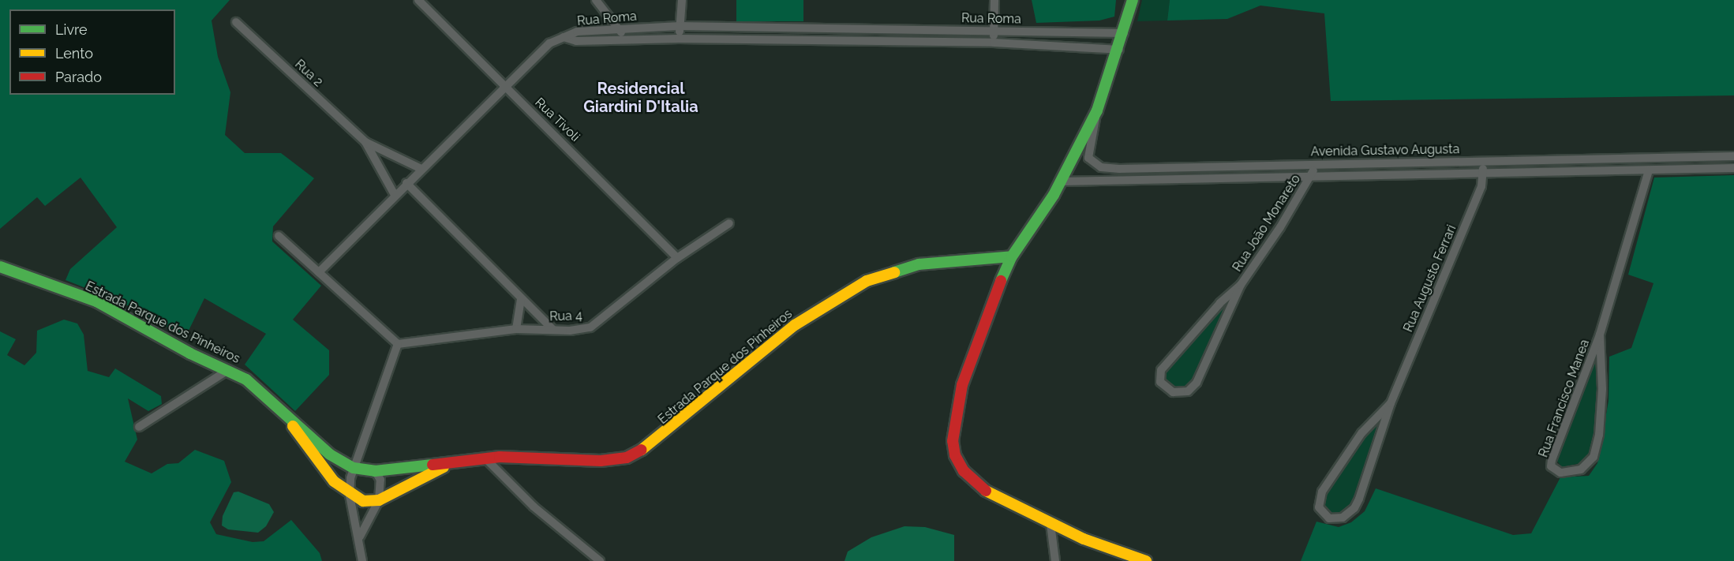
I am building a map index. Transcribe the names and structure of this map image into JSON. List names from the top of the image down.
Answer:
{
  "streets": {
    "street": [
      "Rua Roma",
      "Rua 2",
      "Rua Tivoli",
      "Avenida Gustavo Augusta",
      "Rua João Monareto",
      "Rua Augusto Ferrari",
      "Rua 4",
      "Estrada Parque dos Pinheiros",
      "Rua Francisco Manea"
    ]
  },
  "crossings": [
    ["Rua Tivoli", "Rua 4"],
    ["Avenida Gustavo Augusta", "Rua João Monareto"],
    ["Avenida Gustavo Augusta", "Rua Augusto Ferrari"],
    ["Avenida Gustavo Augusta", "Rua Francisco Manea"]
  ],
  "districts": ["Residencial Giardini D'Italia"],
  "legend": ["Livre", "Lento", "Parado"]
}
